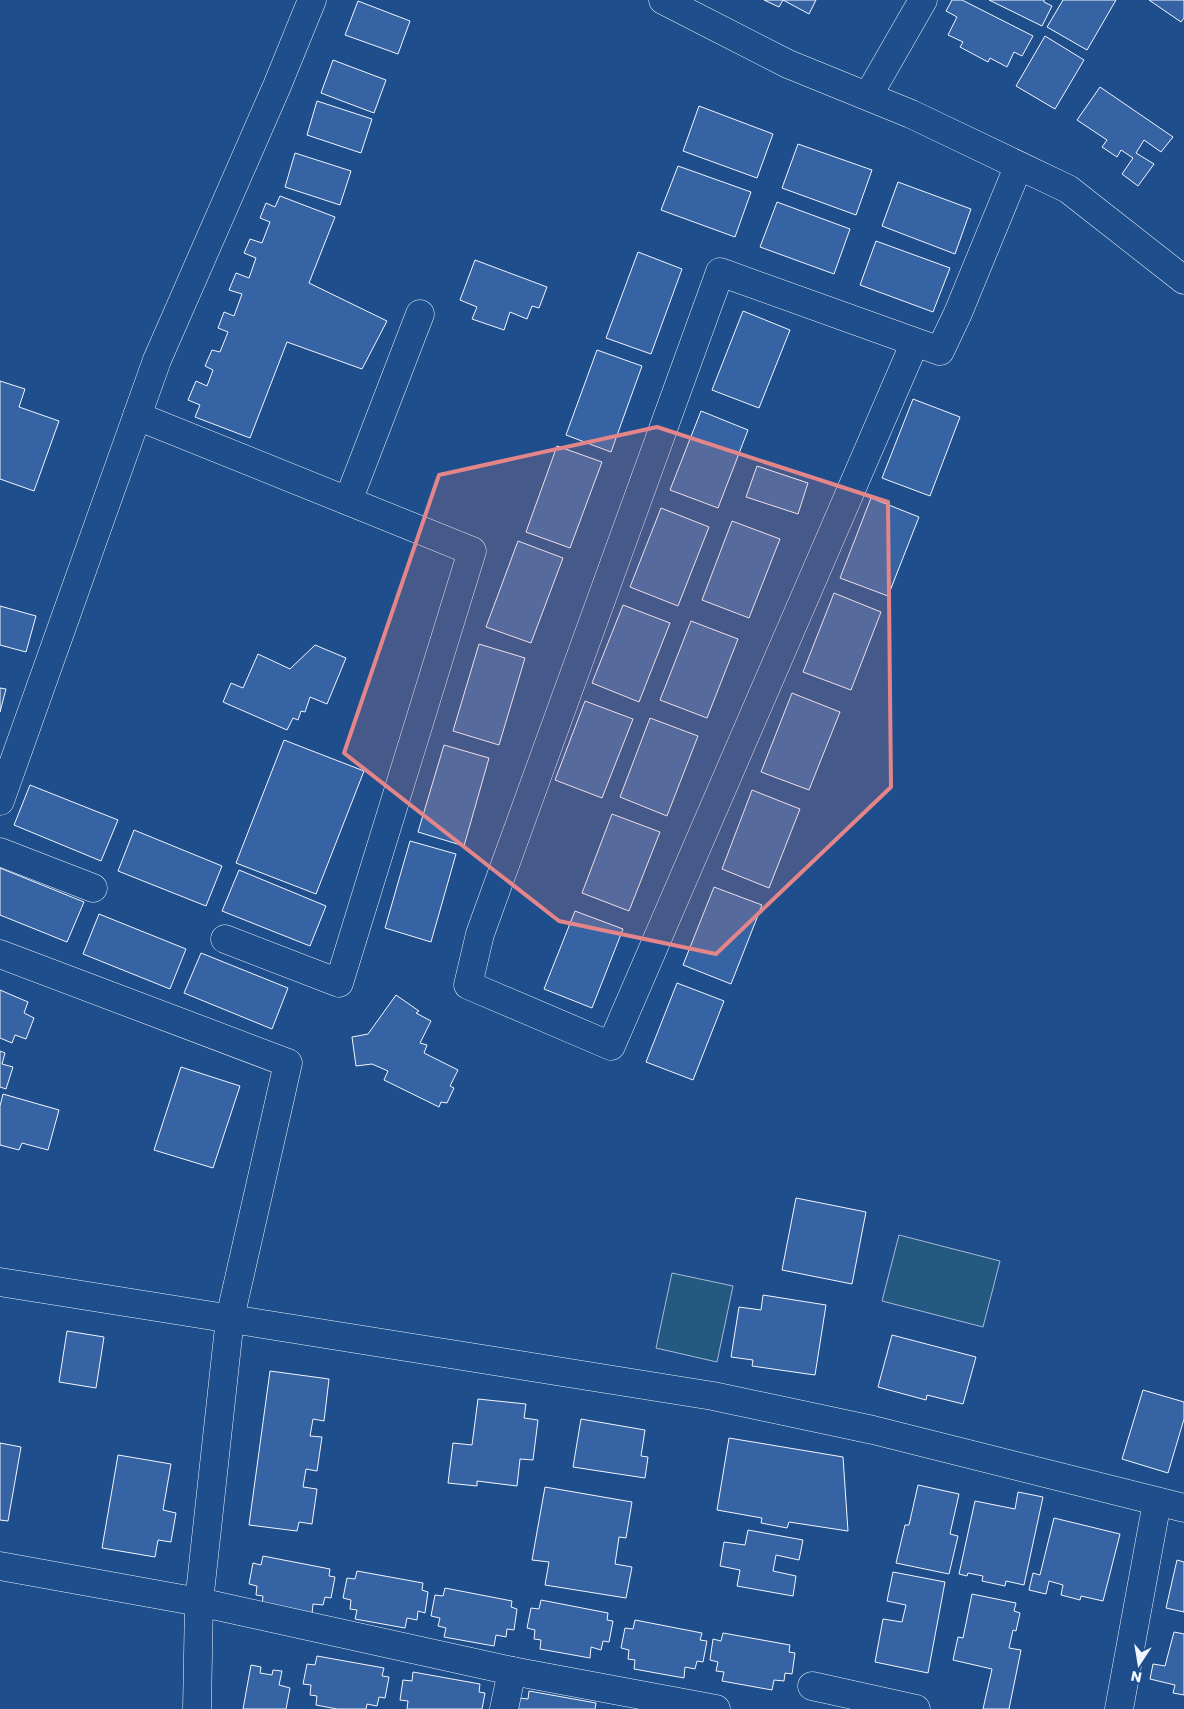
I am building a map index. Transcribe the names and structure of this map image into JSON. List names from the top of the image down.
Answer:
{
  "north": "bottom"
}
